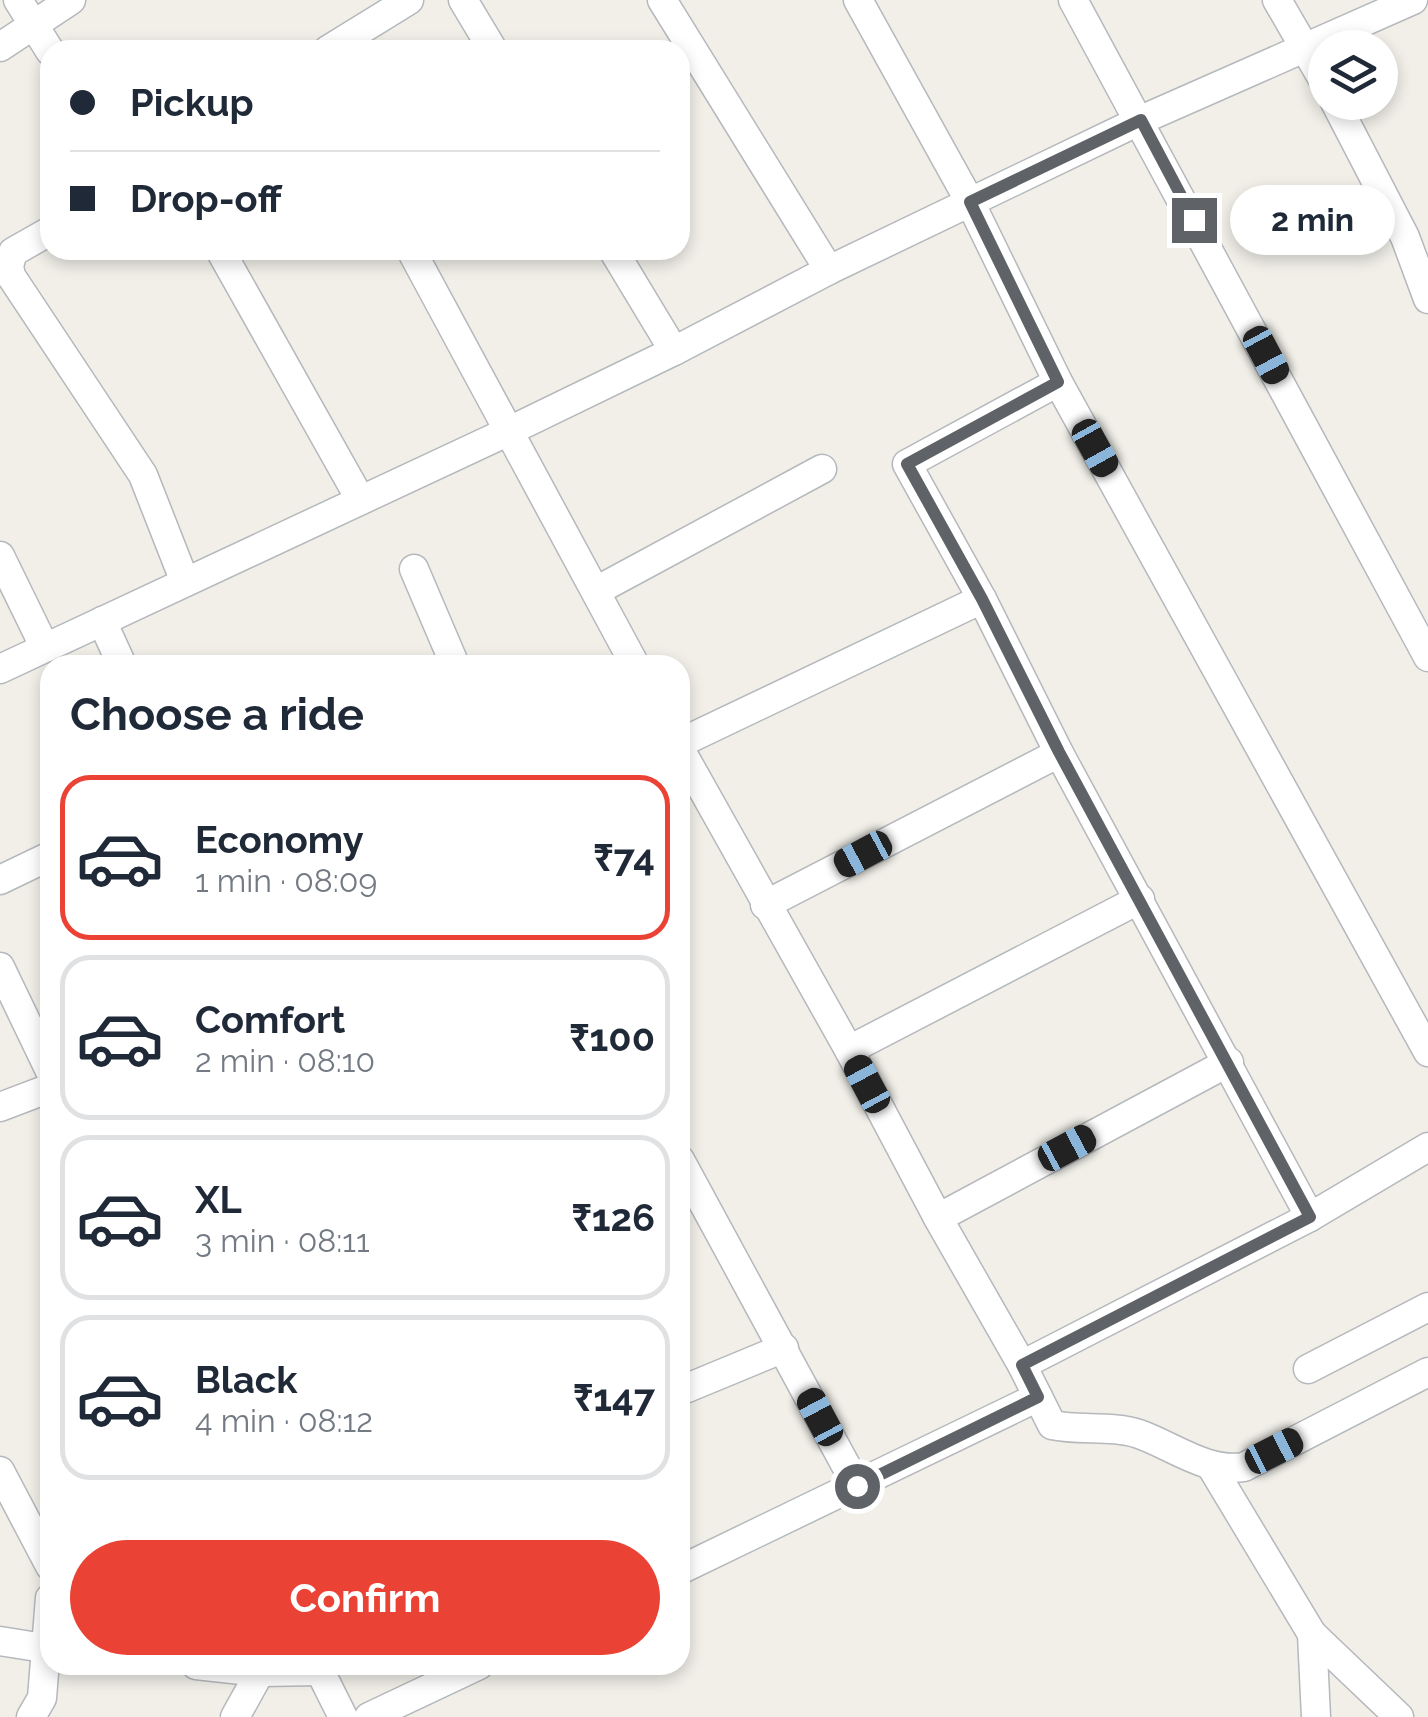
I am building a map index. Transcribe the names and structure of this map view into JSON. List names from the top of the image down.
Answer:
{
  "page": {
    "banner": ["Pickup", "Drop-off"],
    "bubble": "2 min",
    "heading": "Choose a ride",
    "list": [
      {
        "name": "Economy",
        "note": "1 min · 08:09",
        "value": "₹74"
      },
      {
        "name": "Comfort",
        "note": "2 min · 08:10",
        "value": "₹100"
      },
      {
        "name": "XL",
        "note": "3 min · 08:11",
        "value": "₹126"
      },
      {
        "name": "Black",
        "note": "4 min · 08:12",
        "value": "₹147"
      }
    ],
    "buttons": "Confirm"
  }
}
